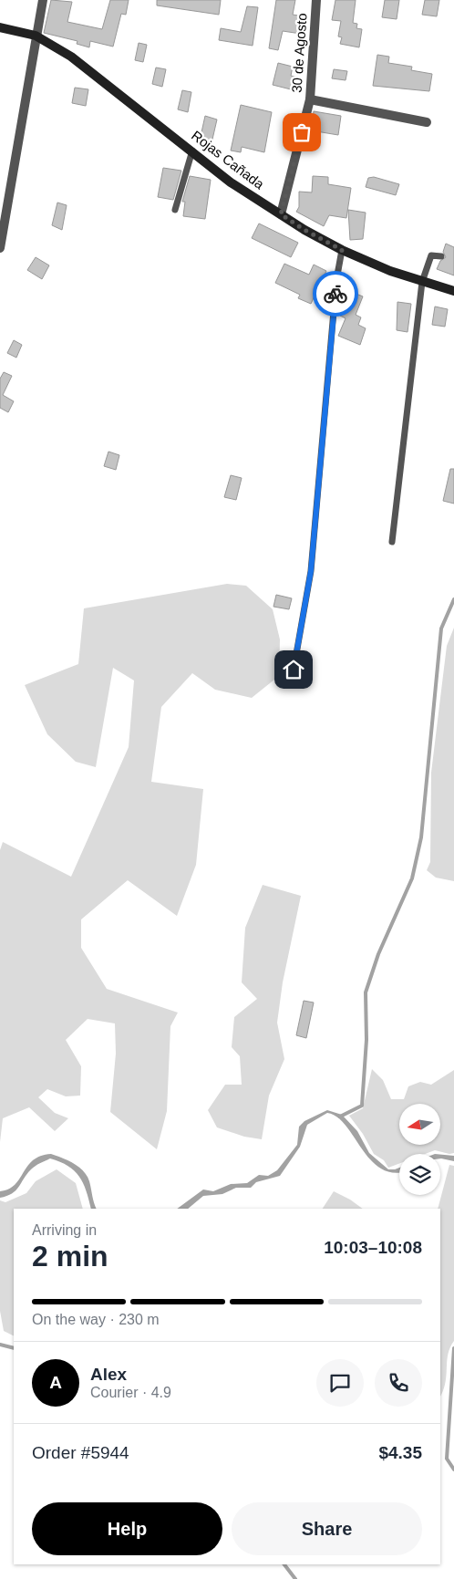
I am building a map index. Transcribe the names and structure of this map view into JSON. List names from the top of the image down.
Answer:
{
  "streets": {
    "main road": ["Rojas Cañada"],
    "street": ["30 de Agosto"]
  },
  "crossings": [
    ["30 de Agosto", "Rojas Cañada"]
  ],
  "north": "left",
  "page": {
    "heading": ["2 min", "Arriving in", "10:03–10:08"],
    "panel": [
      "Alex",
      "Courier · 4.9",
      "Order #5944",
      "$4.35"
    ],
    "bar": "On the way · 230 m",
    "round": "A",
    "buttons": ["Help", "Share"]
  }
}
